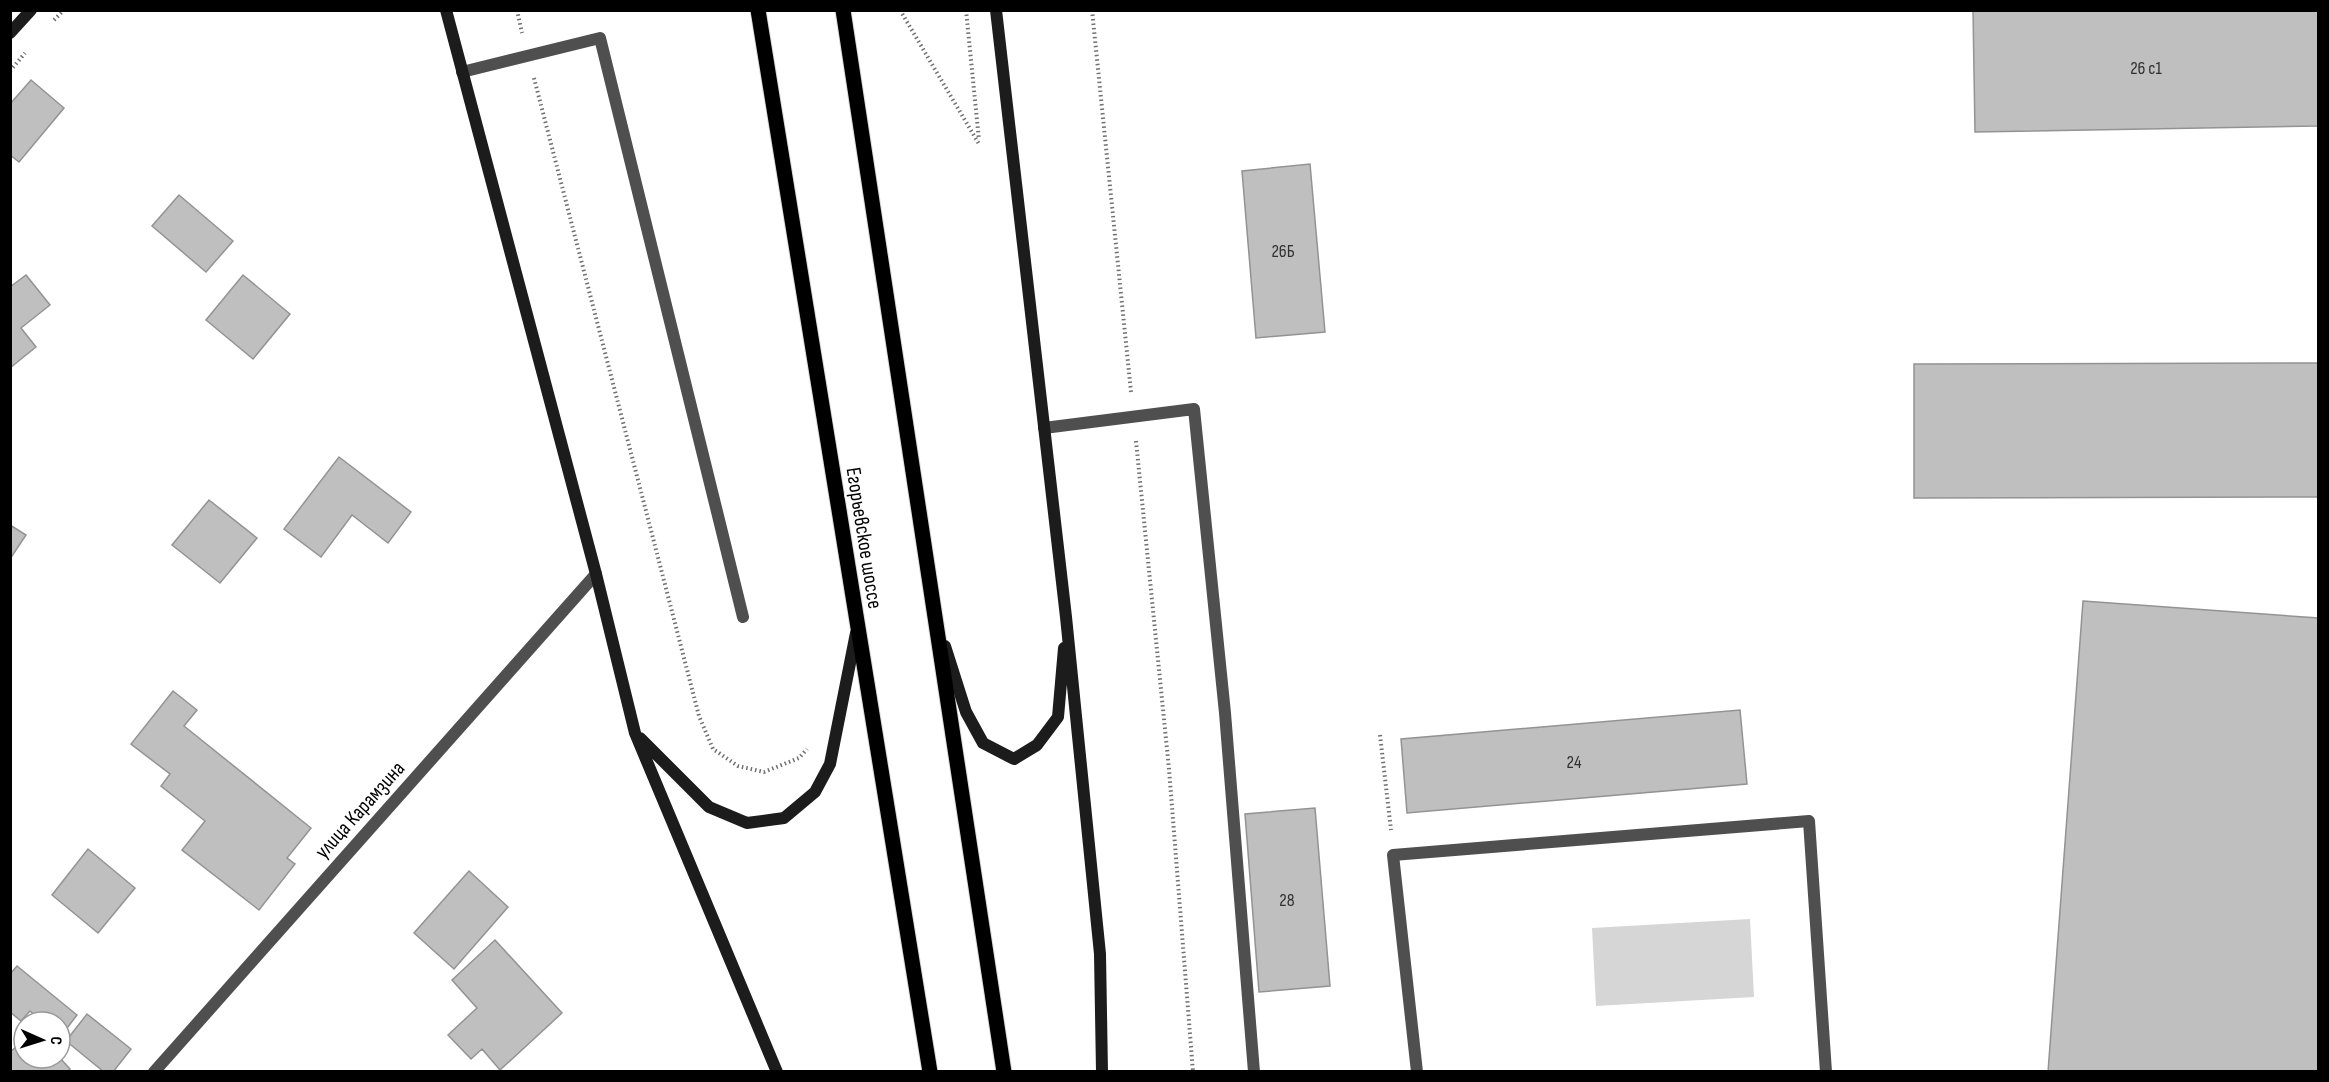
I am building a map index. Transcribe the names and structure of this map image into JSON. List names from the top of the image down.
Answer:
{
  "streets": {
    "main road": ["Егорьевское шоссе"],
    "street": ["улица Карамзина"]
  },
  "house_numbers": [
    "26 с1",
    "26Б",
    "24",
    "28"
  ],
  "north": "right"
}
